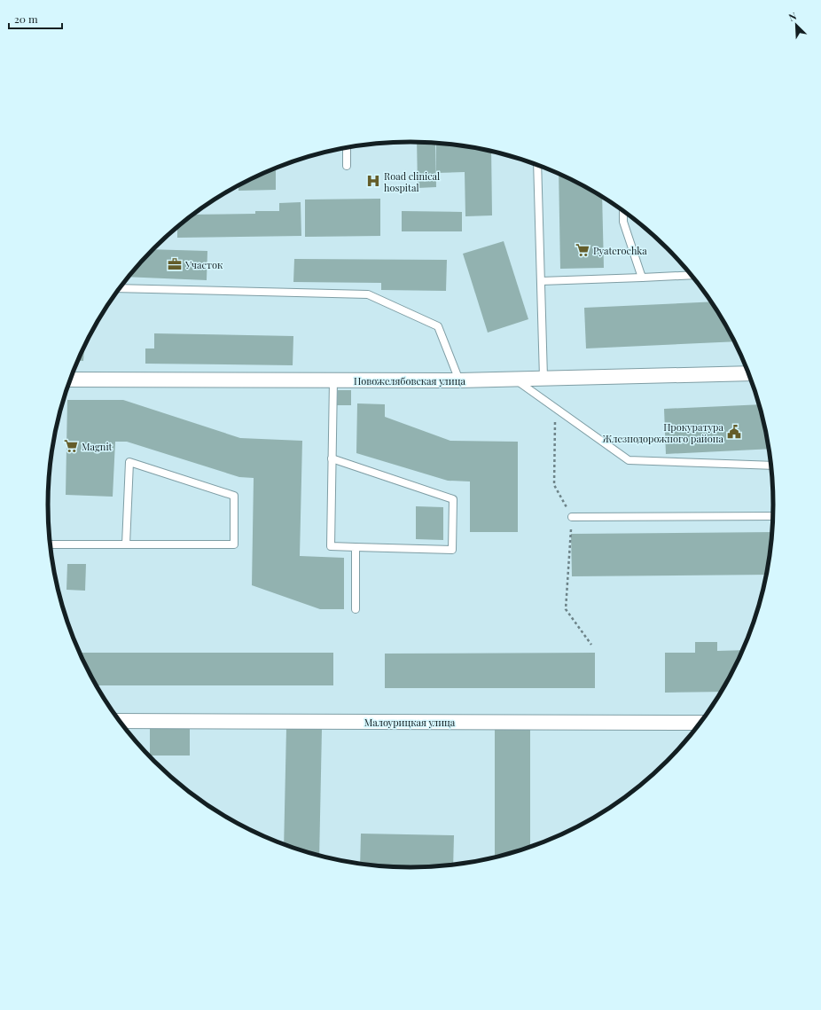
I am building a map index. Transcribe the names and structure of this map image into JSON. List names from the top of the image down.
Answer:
{
  "streets": {
    "street": ["Новожелябовская улица", "Малоурицкая улица"]
  },
  "places": {
    "hospital": ["Road clinical hospital"],
    "supermarket": ["Pyaterochka", "Magnit"],
    "office": ["Участок"],
    "public building": ["Прокуратура Жлезнодорожного района"]
  },
  "scale_bar": "20 m",
  "north": "top left"
}
